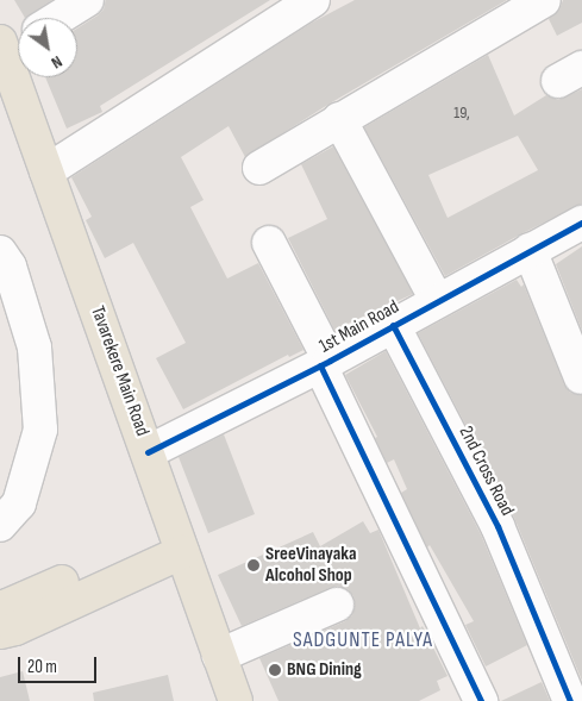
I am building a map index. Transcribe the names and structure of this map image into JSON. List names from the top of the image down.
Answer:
{
  "streets": {
    "main road": ["Tavarekere Main Road"],
    "street": ["1st Main Road", "2nd Cross Road"]
  },
  "crossings": [
    ["1st Main Road", "Tavarekere Main Road"],
    ["1st Main Road", "2nd Cross Road"]
  ],
  "districts": ["SADGUNTE PALYA"],
  "places": ["SreeVinayaka Alcohol Shop", "BNG Dining"],
  "house_numbers": ["19,"],
  "scale_bar": "20 m",
  "north": "bottom right"
}
